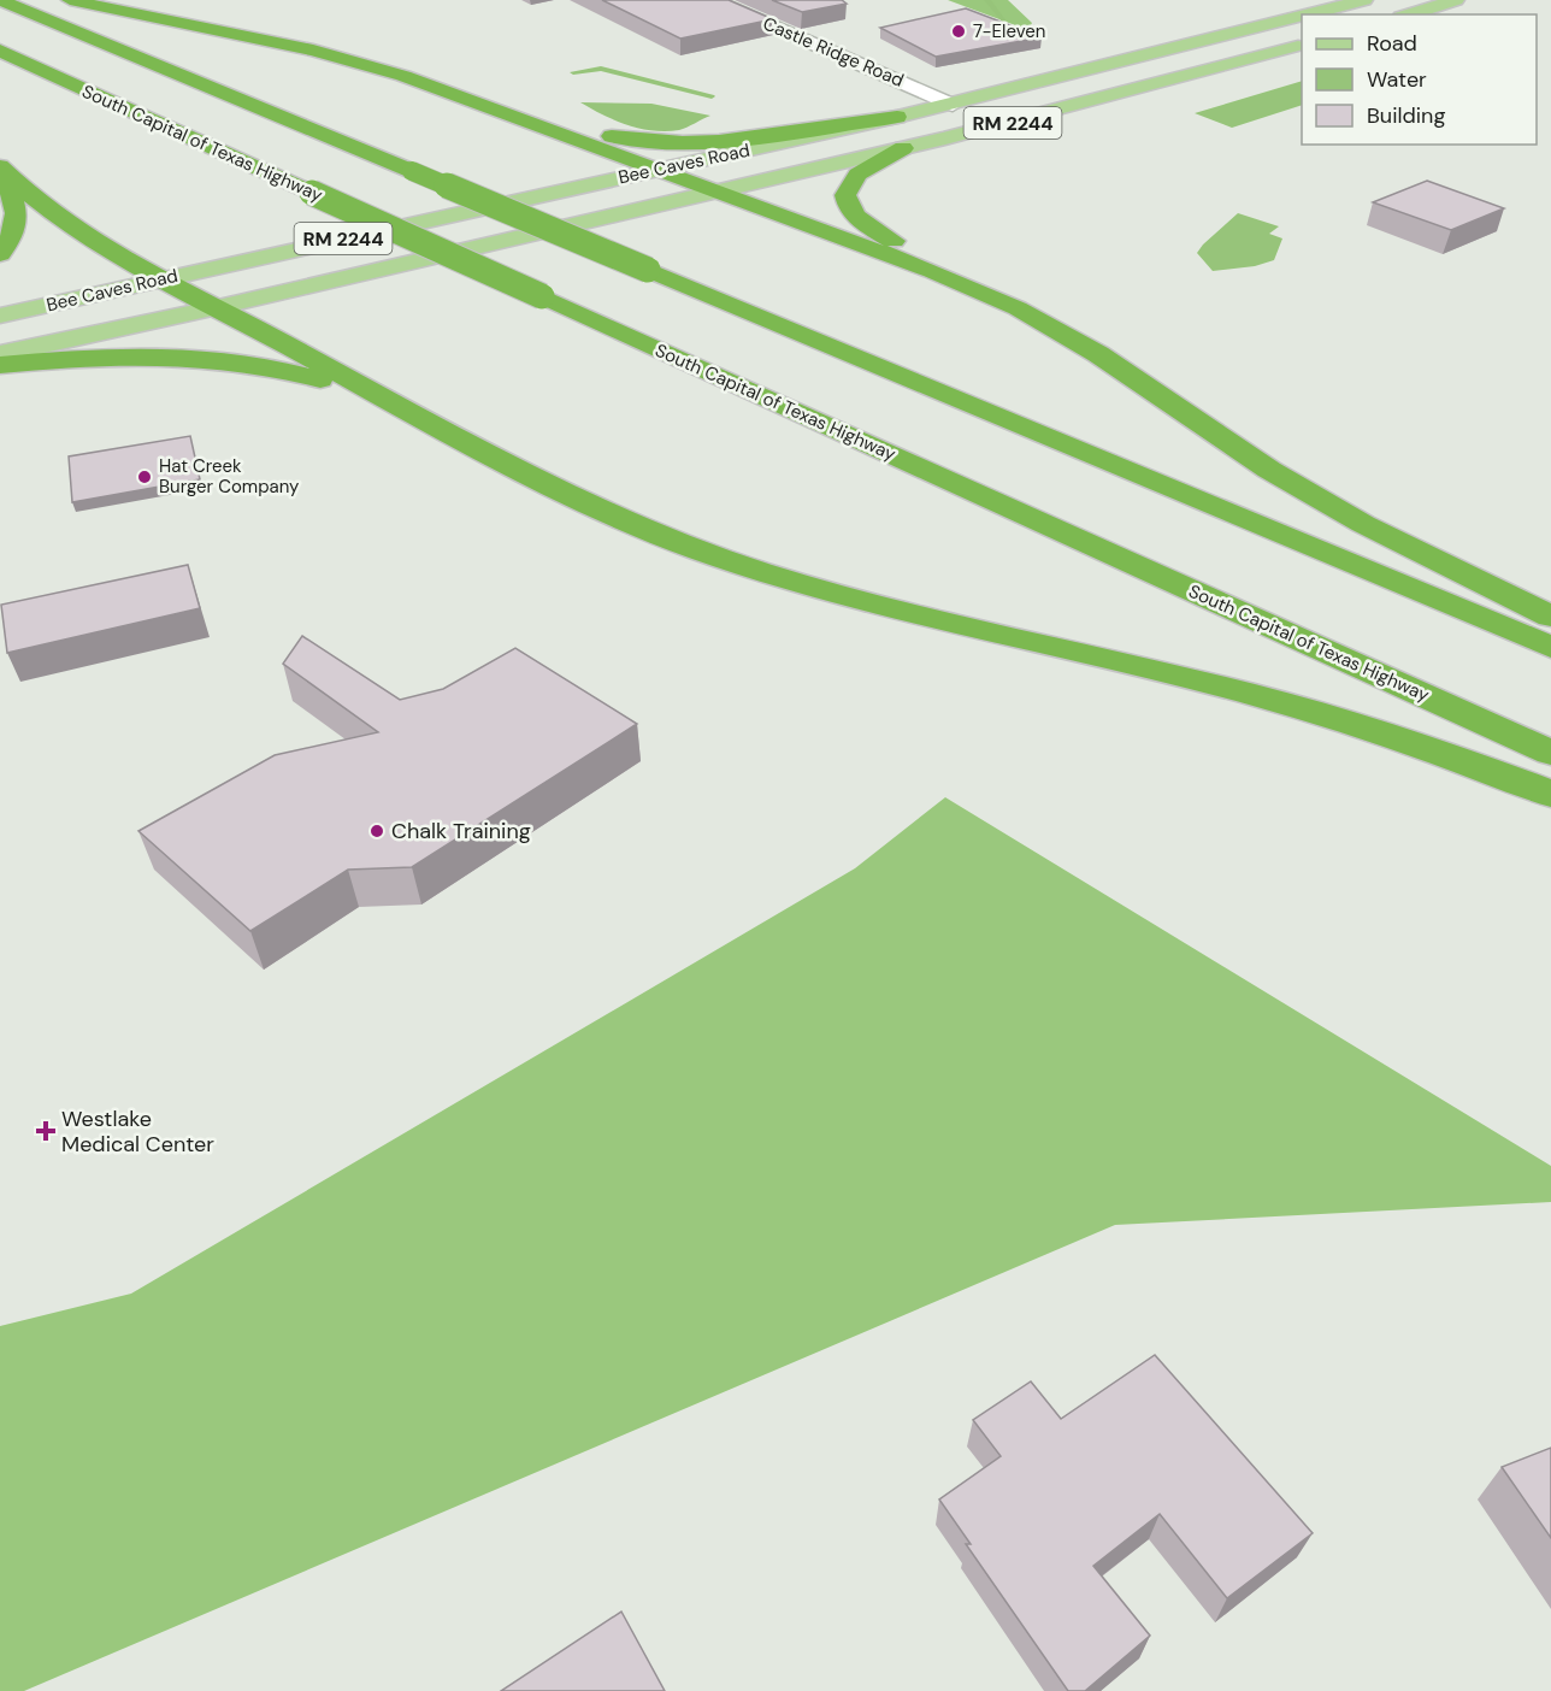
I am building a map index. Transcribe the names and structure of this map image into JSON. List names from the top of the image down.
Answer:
{
  "streets": {
    "highway": ["South Capital of Texas Highway"],
    "main road": ["RM 2244", "Bee Caves Road"],
    "street": ["Castle Ridge Road"]
  },
  "crossings": [
    ["Castle Ridge Road", "Bee Caves Road"]
  ],
  "places": {
    "other": ["7-Eleven", "Hat Creek Burger Company", "Chalk Training"],
    "health": ["Westlake Medical Center"]
  },
  "legend": ["Road", "Water", "Building"]
}
